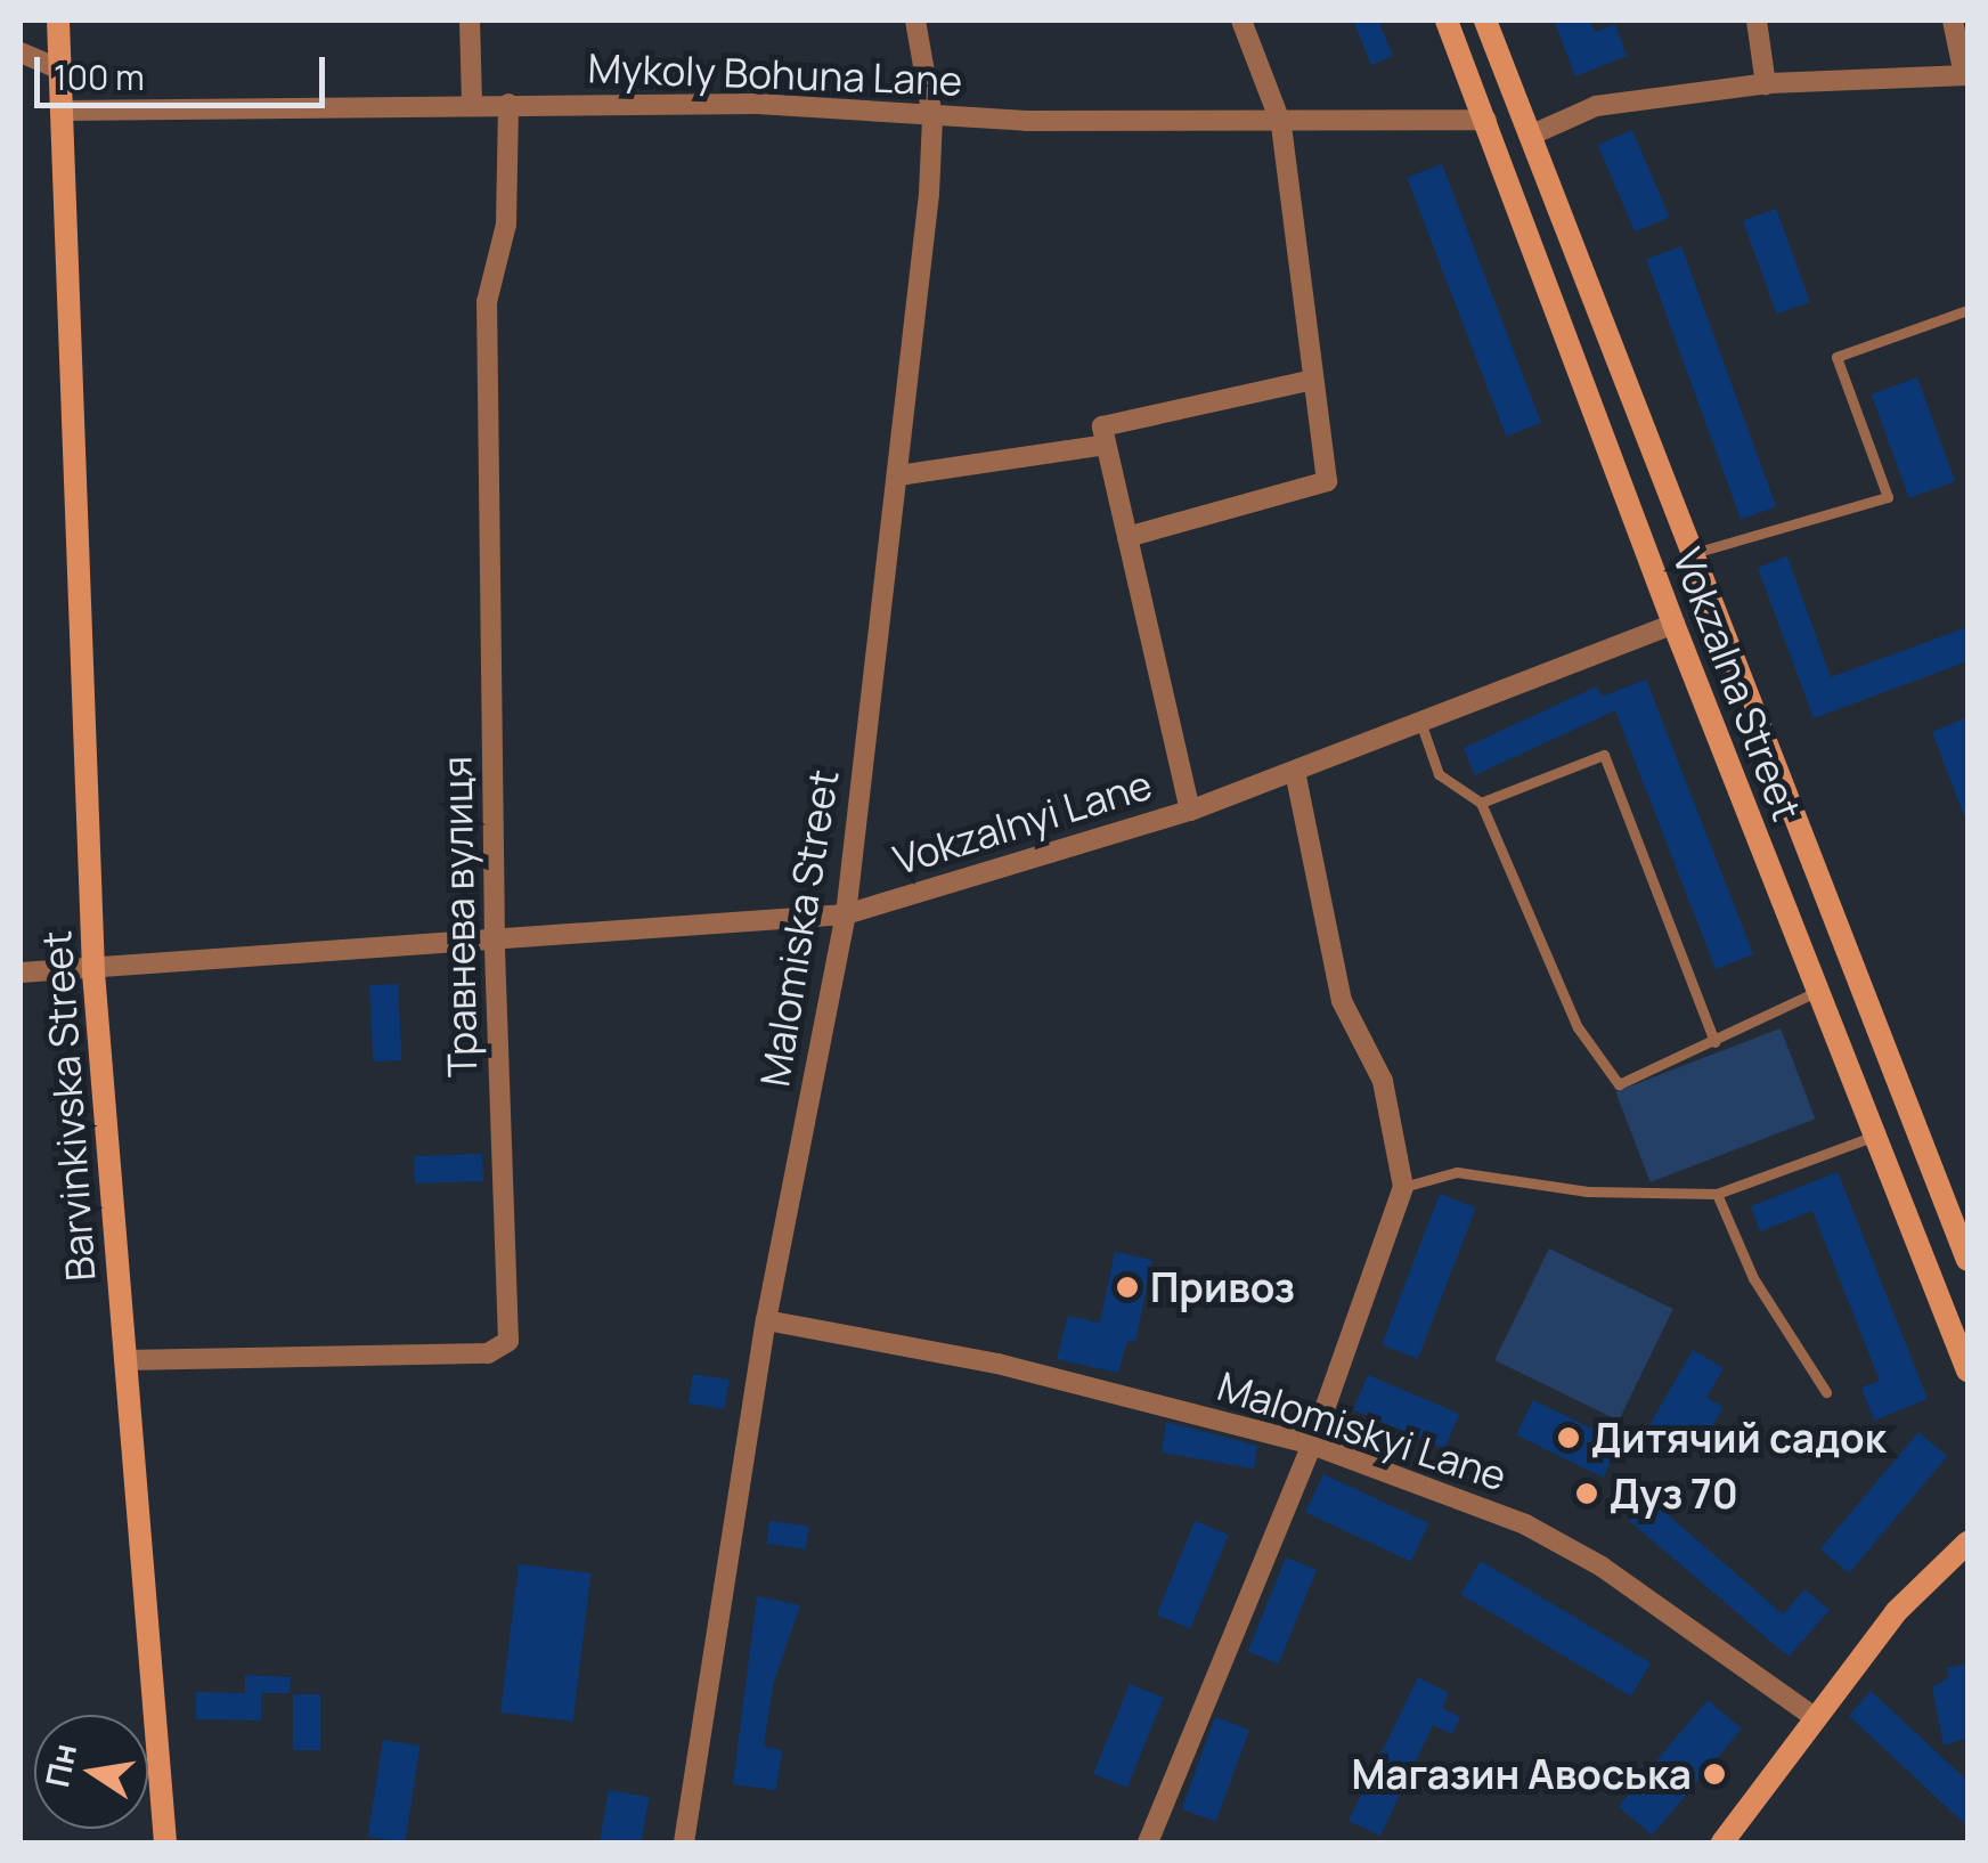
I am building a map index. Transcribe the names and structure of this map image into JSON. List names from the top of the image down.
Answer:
{
  "streets": {
    "street": [
      "Mykoly Bohuna Lane",
      "Vokzalna Street",
      "Vokzalnyi Lane",
      "Травнева вулиця",
      "Malomiska Street",
      "Barvinkivska Street",
      "Malomiskyi Lane"
    ]
  },
  "crossings": [
    ["Mykoly Bohuna Lane", "Vokzalna Street"],
    ["Mykoly Bohuna Lane", "Травнева вулиця"],
    ["Mykoly Bohuna Lane", "Malomiska Street"],
    ["Mykoly Bohuna Lane", "Barvinkivska Street"],
    ["Vokzalna Street", "Vokzalnyi Lane"],
    ["Vokzalnyi Lane", "Травнева вулиця"],
    ["Vokzalnyi Lane", "Malomiska Street"],
    ["Vokzalnyi Lane", "Barvinkivska Street"],
    ["Травнева вулиця", "Barvinkivska Street"],
    ["Malomiska Street", "Malomiskyi Lane"]
  ],
  "places": [
    "Привоз",
    "Дитячий садок",
    "Дуз 70",
    "Магазин Авоська"
  ],
  "scale_bar": "100 m",
  "north": "left"
}
